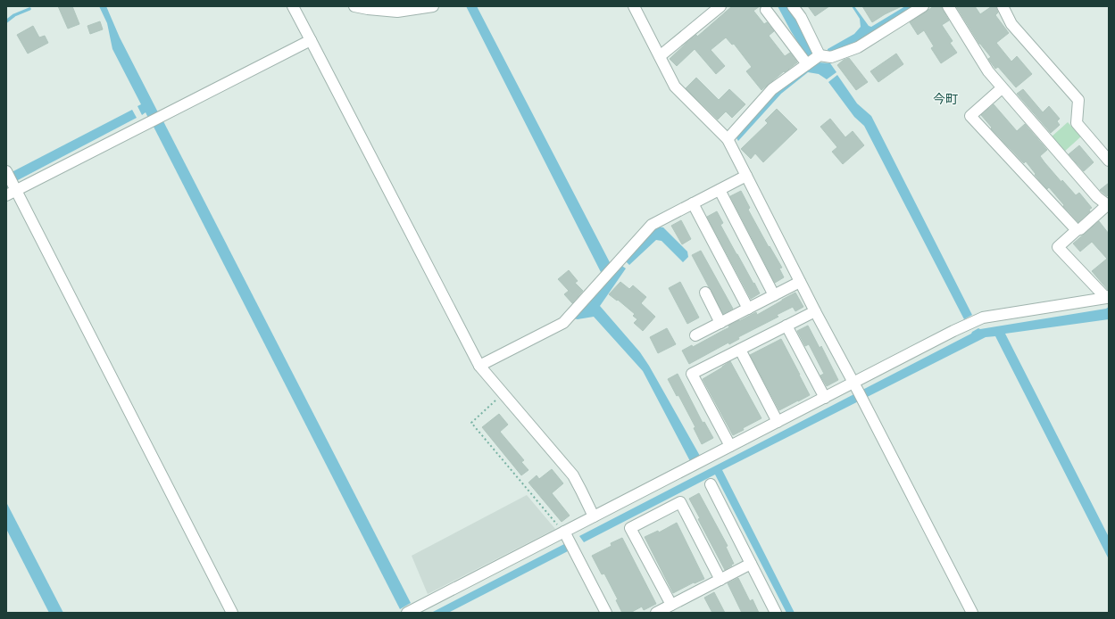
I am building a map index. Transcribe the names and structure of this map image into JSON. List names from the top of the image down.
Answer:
{
  "districts": ["今町"]
}
